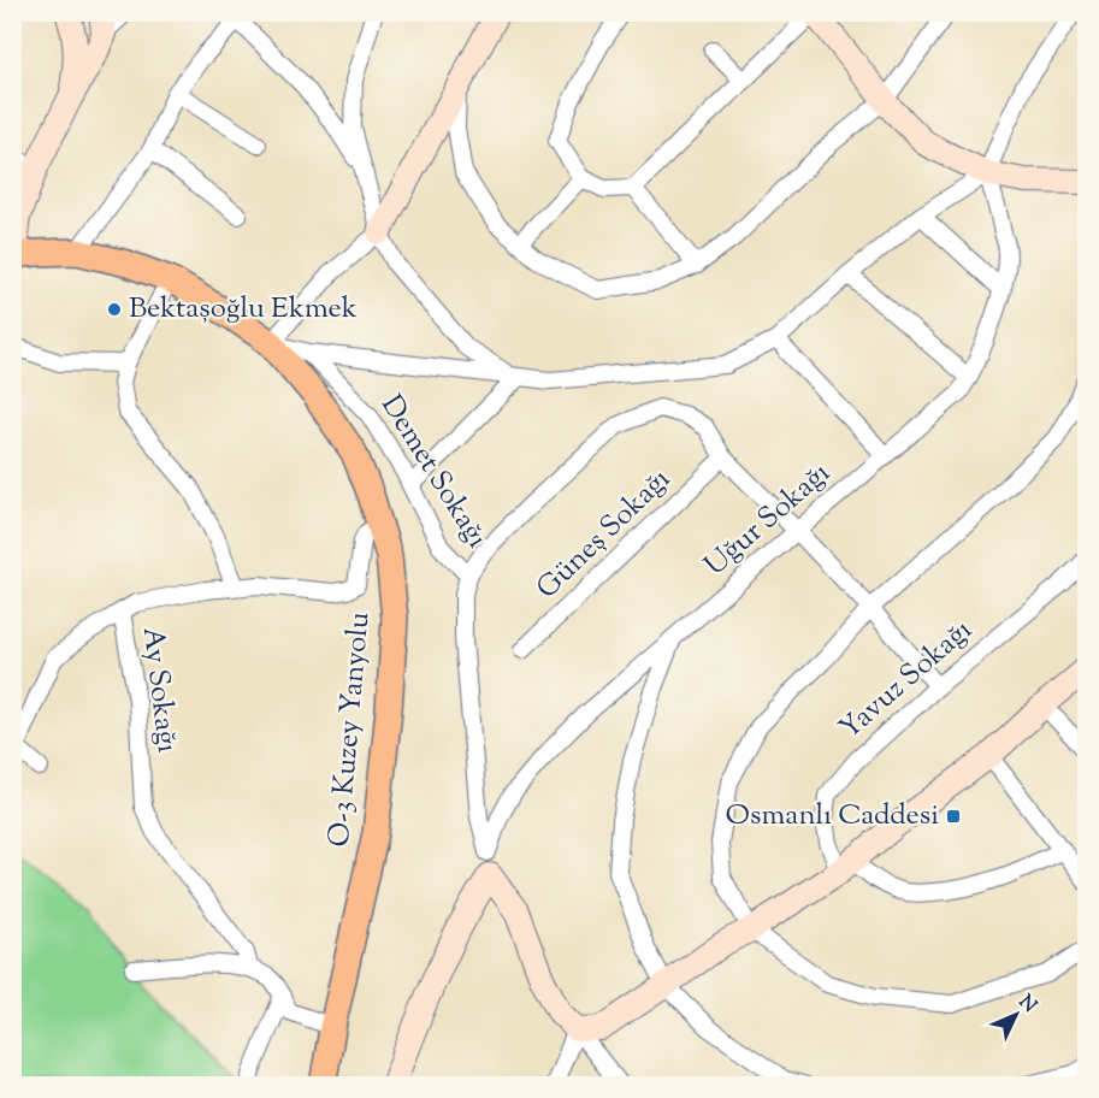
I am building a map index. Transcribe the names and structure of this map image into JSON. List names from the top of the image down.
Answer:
{
  "streets": {
    "main road": ["O-3 Kuzey Yanyolu"],
    "street": [
      "Demet Sokağı",
      "Uğur Sokağı",
      "Güneş Sokağı",
      "Yavuz Sokağı",
      "Ay Sokağı"
    ]
  },
  "crossings": [
    ["Demet Sokağı", "Uğur Sokağı"],
    ["Ay Sokağı", "O-3 Kuzey Yanyolu"]
  ],
  "places": {
    "other": ["Bektaşoğlu Ekmek"],
    "transit": ["Osmanlı Caddesi"]
  },
  "north": "top right"
}
